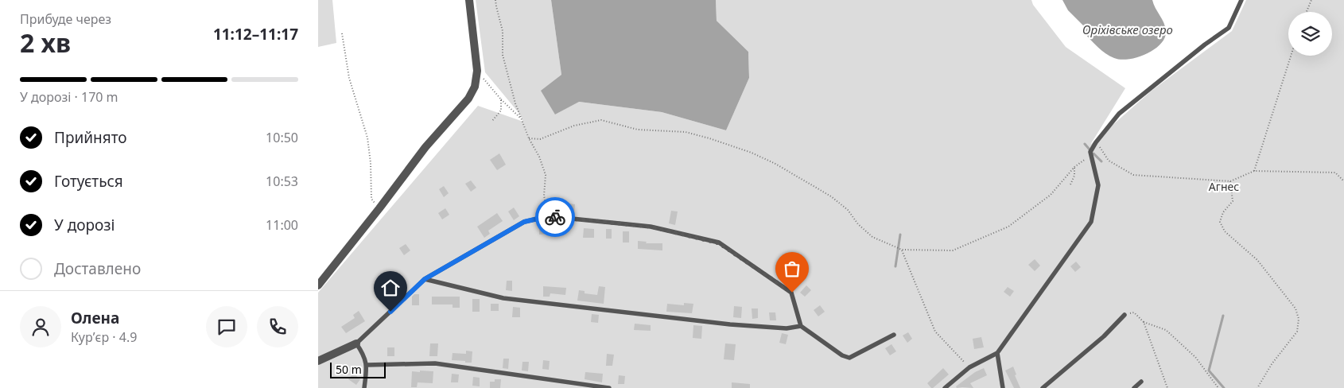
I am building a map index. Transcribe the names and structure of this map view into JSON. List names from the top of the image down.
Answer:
{
  "water": ["Оріхівське озеро"],
  "parks": ["Агнес"],
  "scale_bar": "50 m",
  "page": {
    "heading": ["2 хв", "Прибуде через", "11:12–11:17"],
    "panel": ["Олена", "Кур’єр · 4.9"],
    "bar": "У дорозі · 170 m",
    "list": [
      ["Прийнято", "10:50"],
      ["Готується", "10:53"],
      ["У дорозі", "11:00"],
      "Доставлено"
    ],
    "scale": "50 m"
  }
}
